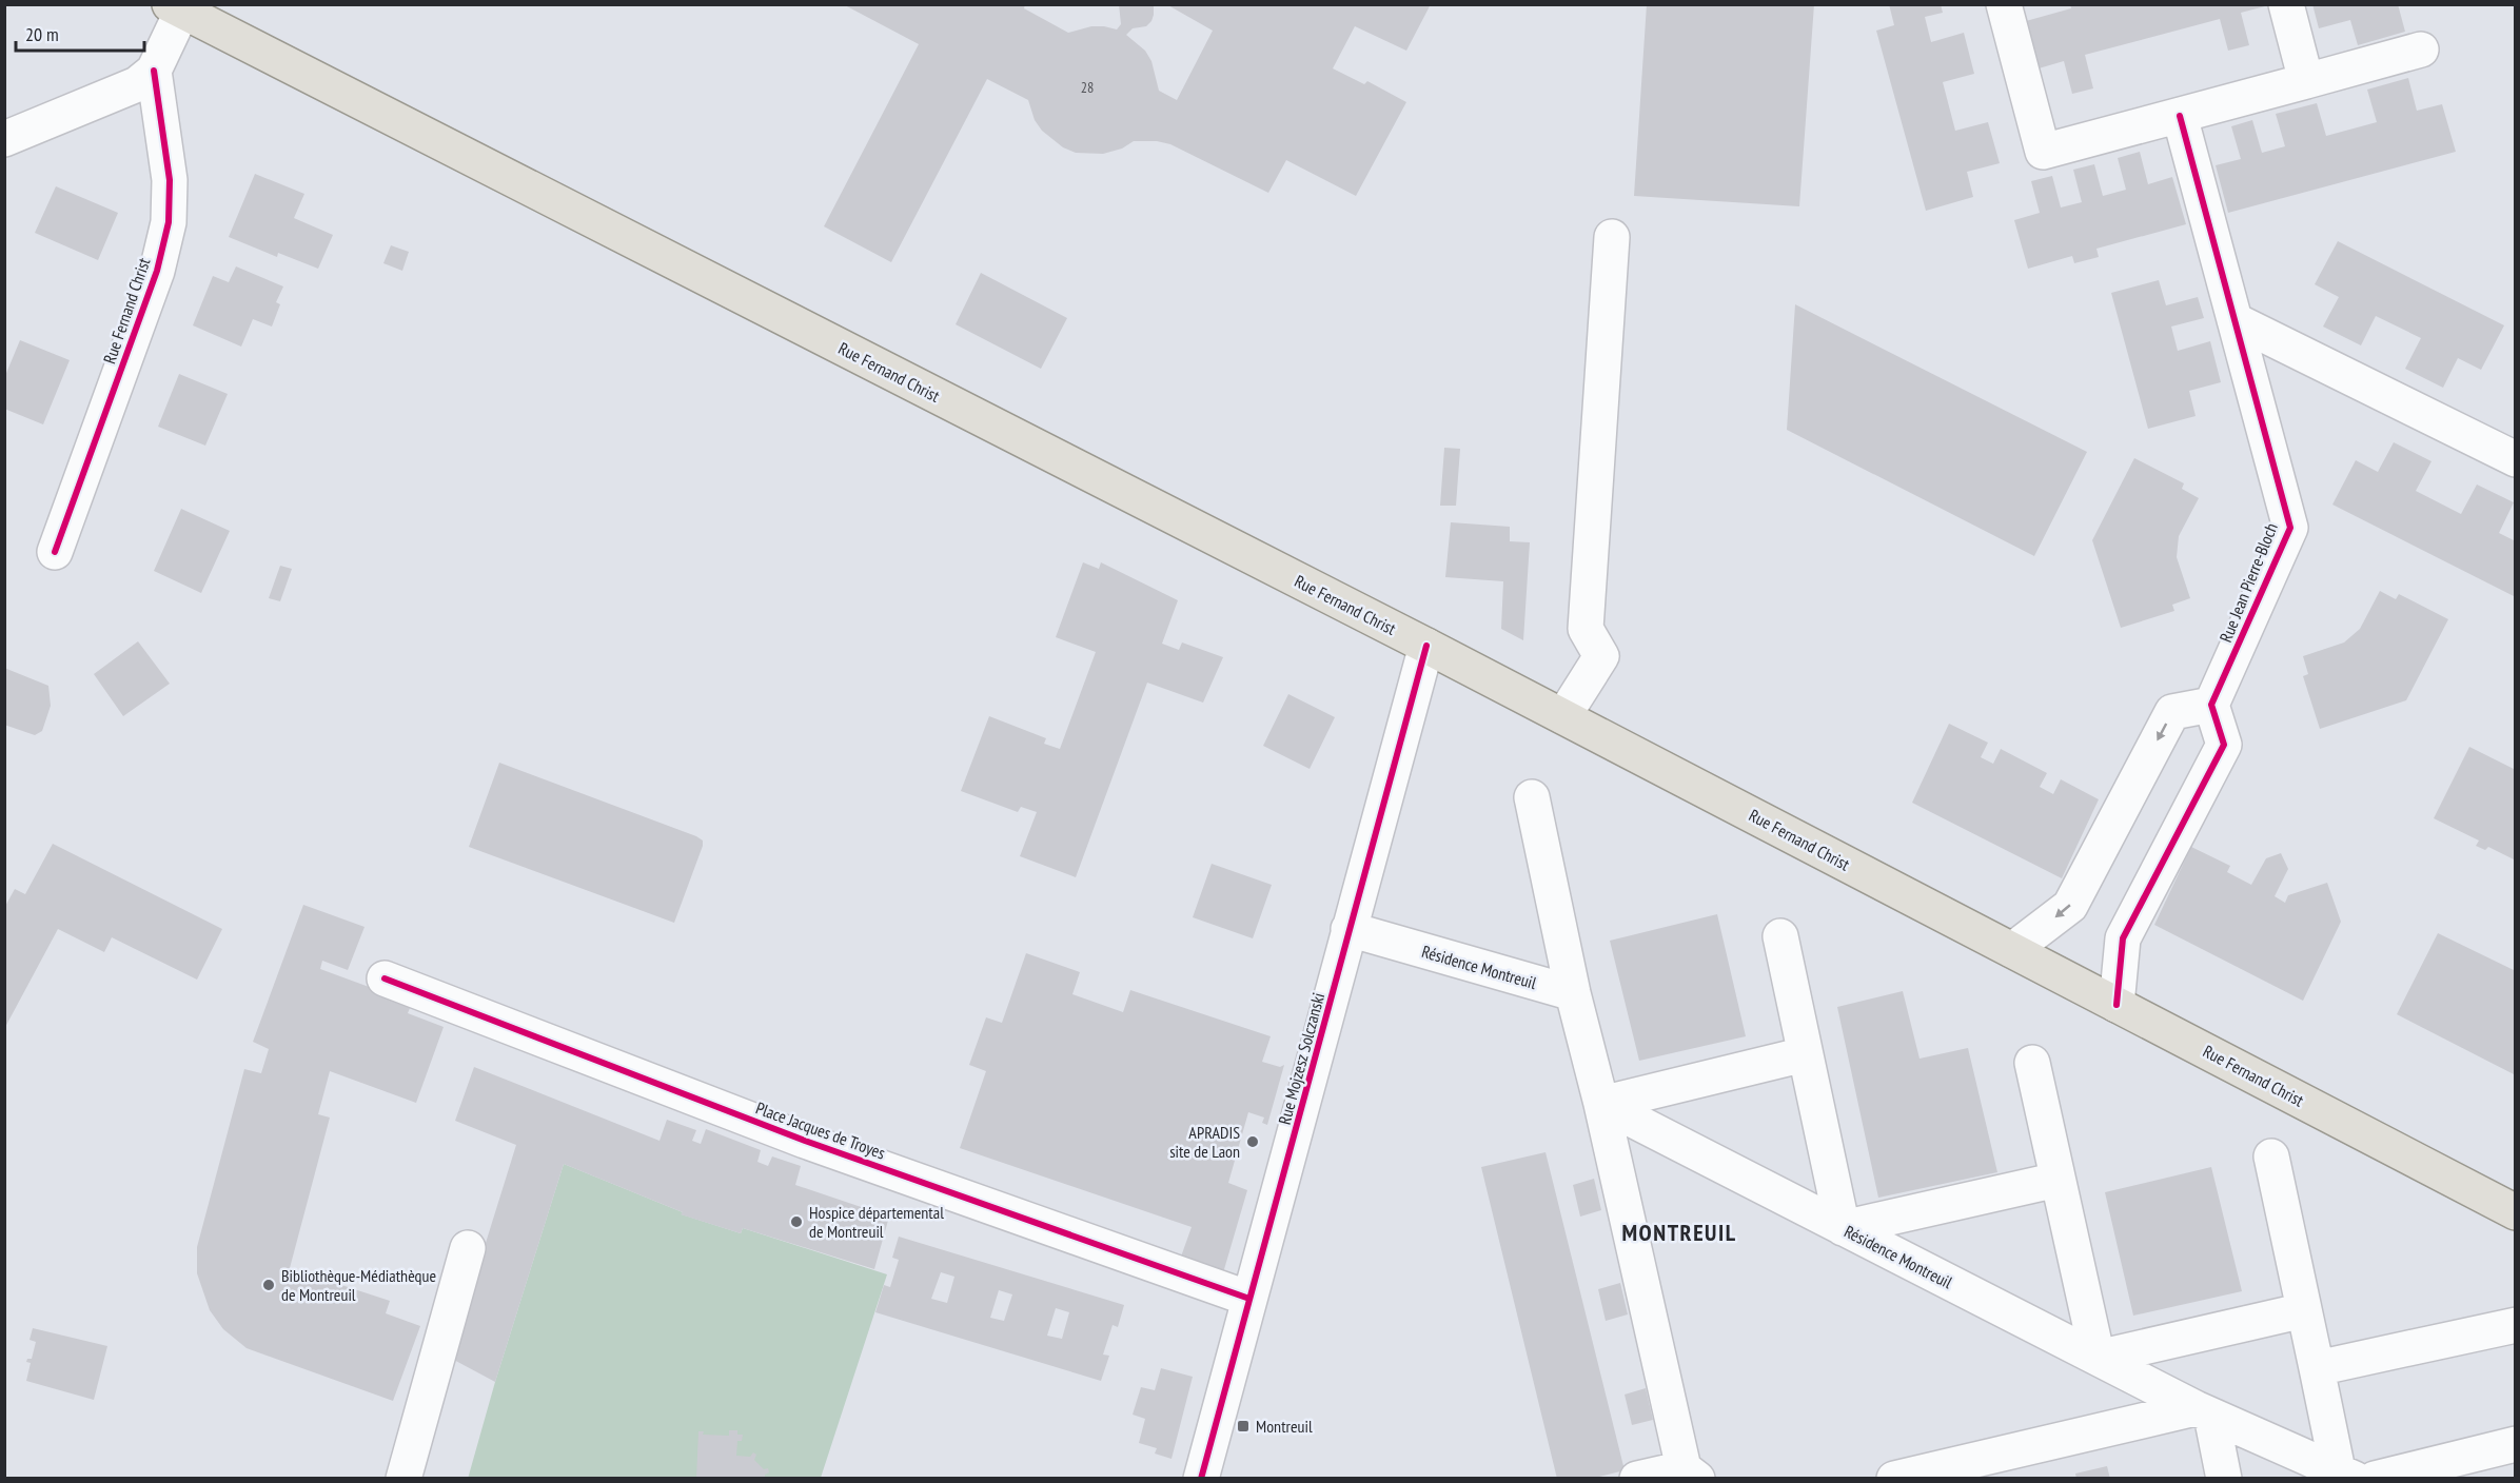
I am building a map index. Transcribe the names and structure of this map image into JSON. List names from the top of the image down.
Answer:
{
  "streets": {
    "main road": ["Rue Fernand Christ"],
    "street": [
      "Rue Jean Pierre-Bloch",
      "Résidence Montreuil",
      "Rue Mojzesz Solczanski",
      "Place Jacques de Troyes"
    ]
  },
  "crossings": [
    ["Rue Fernand Christ", "Rue Mojzesz Solczanski"],
    ["Résidence Montreuil", "Rue Mojzesz Solczanski"],
    ["Rue Mojzesz Solczanski", "Place Jacques de Troyes"]
  ],
  "districts": ["MONTREUIL"],
  "places": {
    "other": ["APRADIS site de Laon", "Hospice départemental de Montreuil", "Bibliothèque-Médiathèque de Montreuil"],
    "transit": ["Montreuil"]
  },
  "house_numbers": ["28"],
  "scale_bar": "20 m"
}
